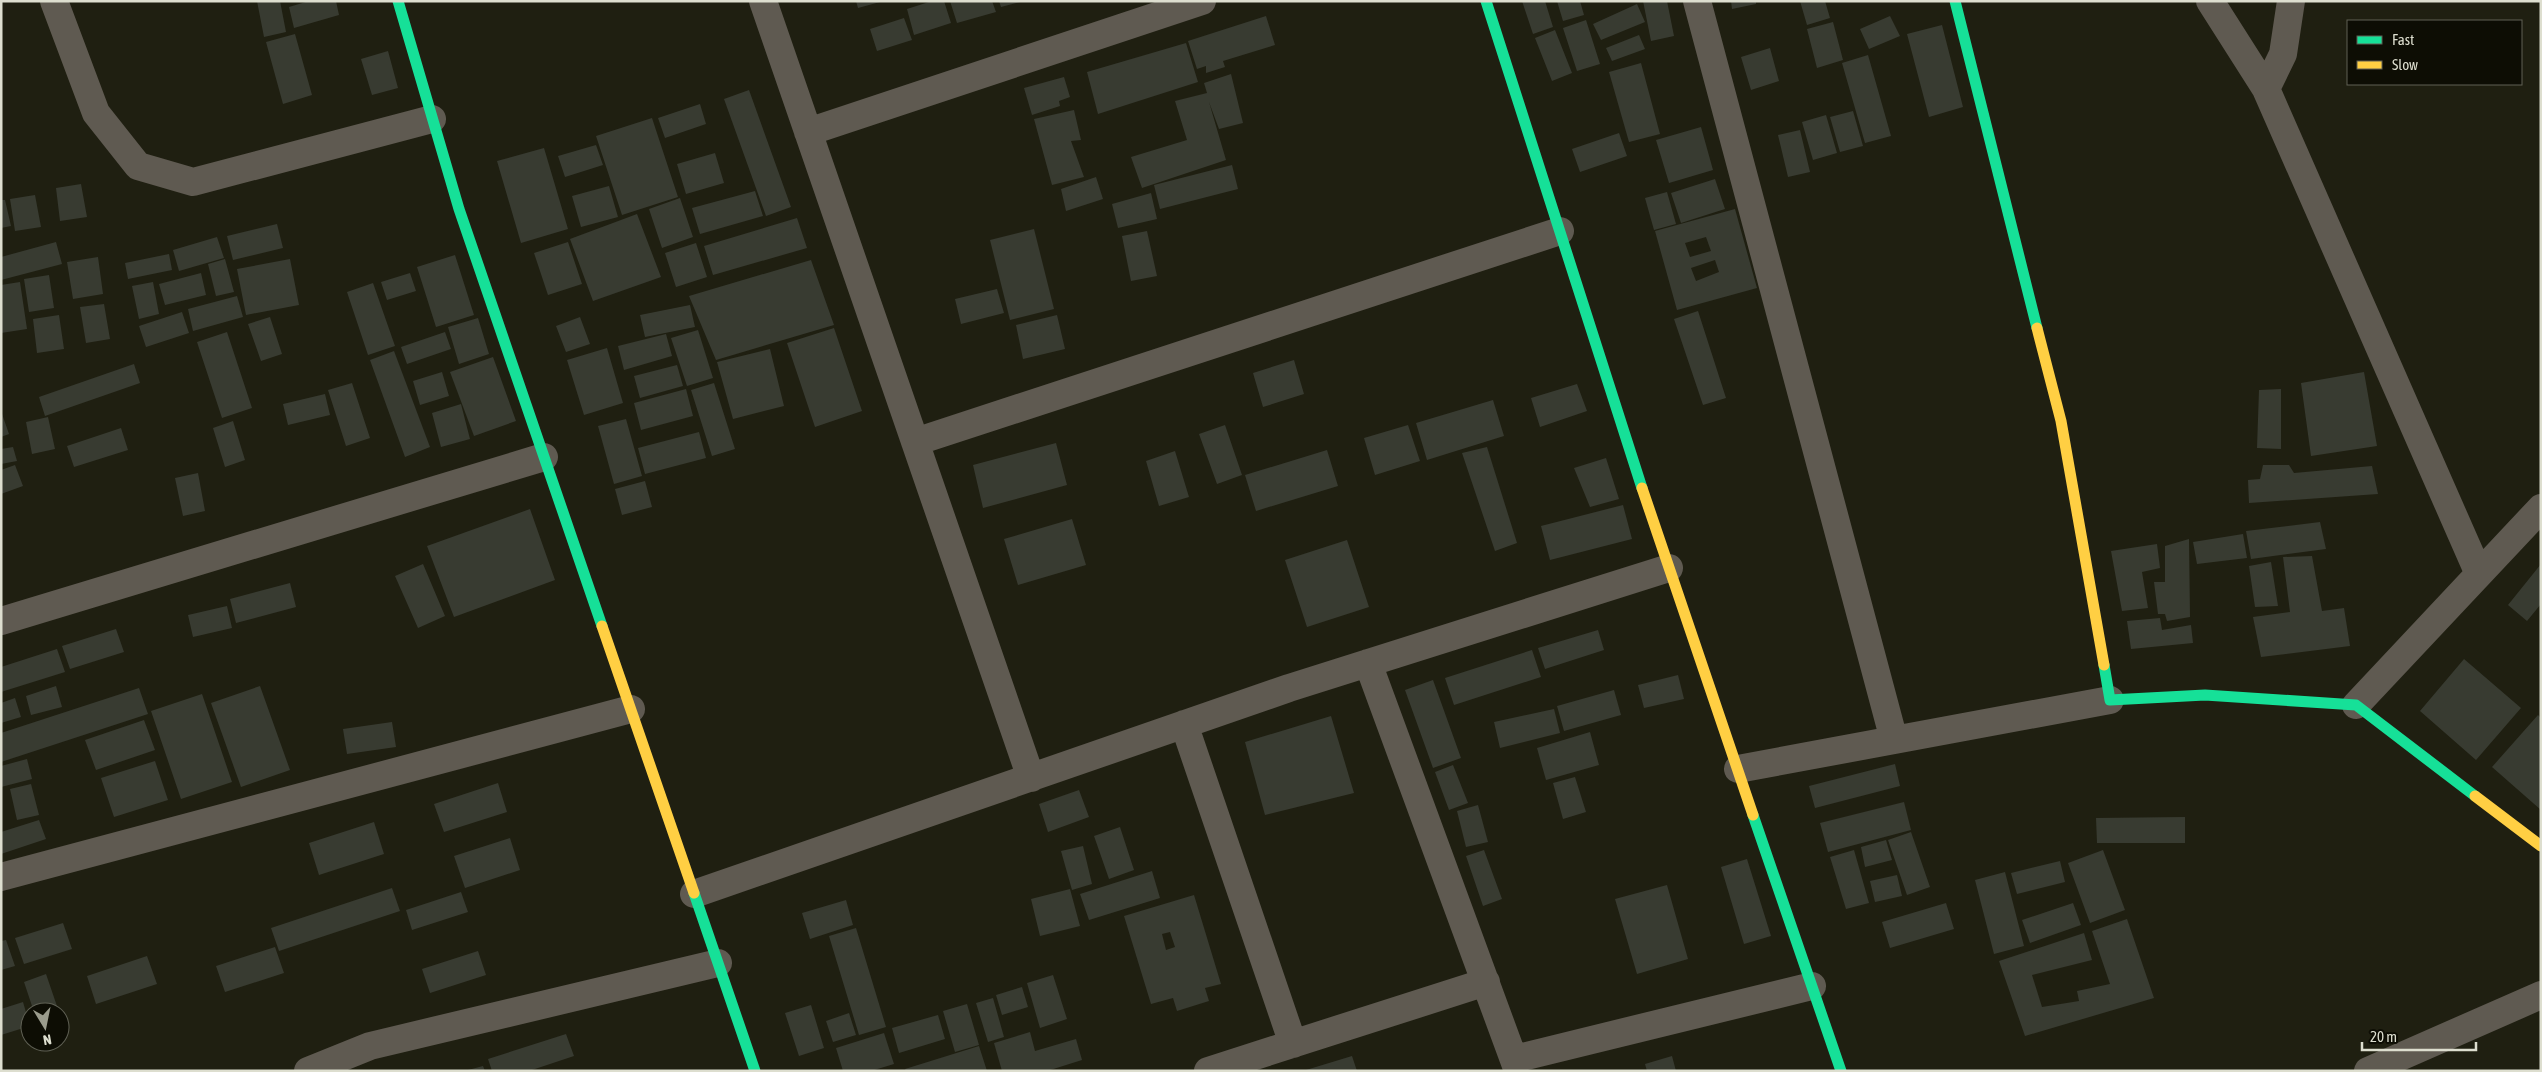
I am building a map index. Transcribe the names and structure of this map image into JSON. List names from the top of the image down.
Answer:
{
  "legend": ["Fast", "Slow"],
  "scale_bar": "20 m",
  "north": "bottom"
}
